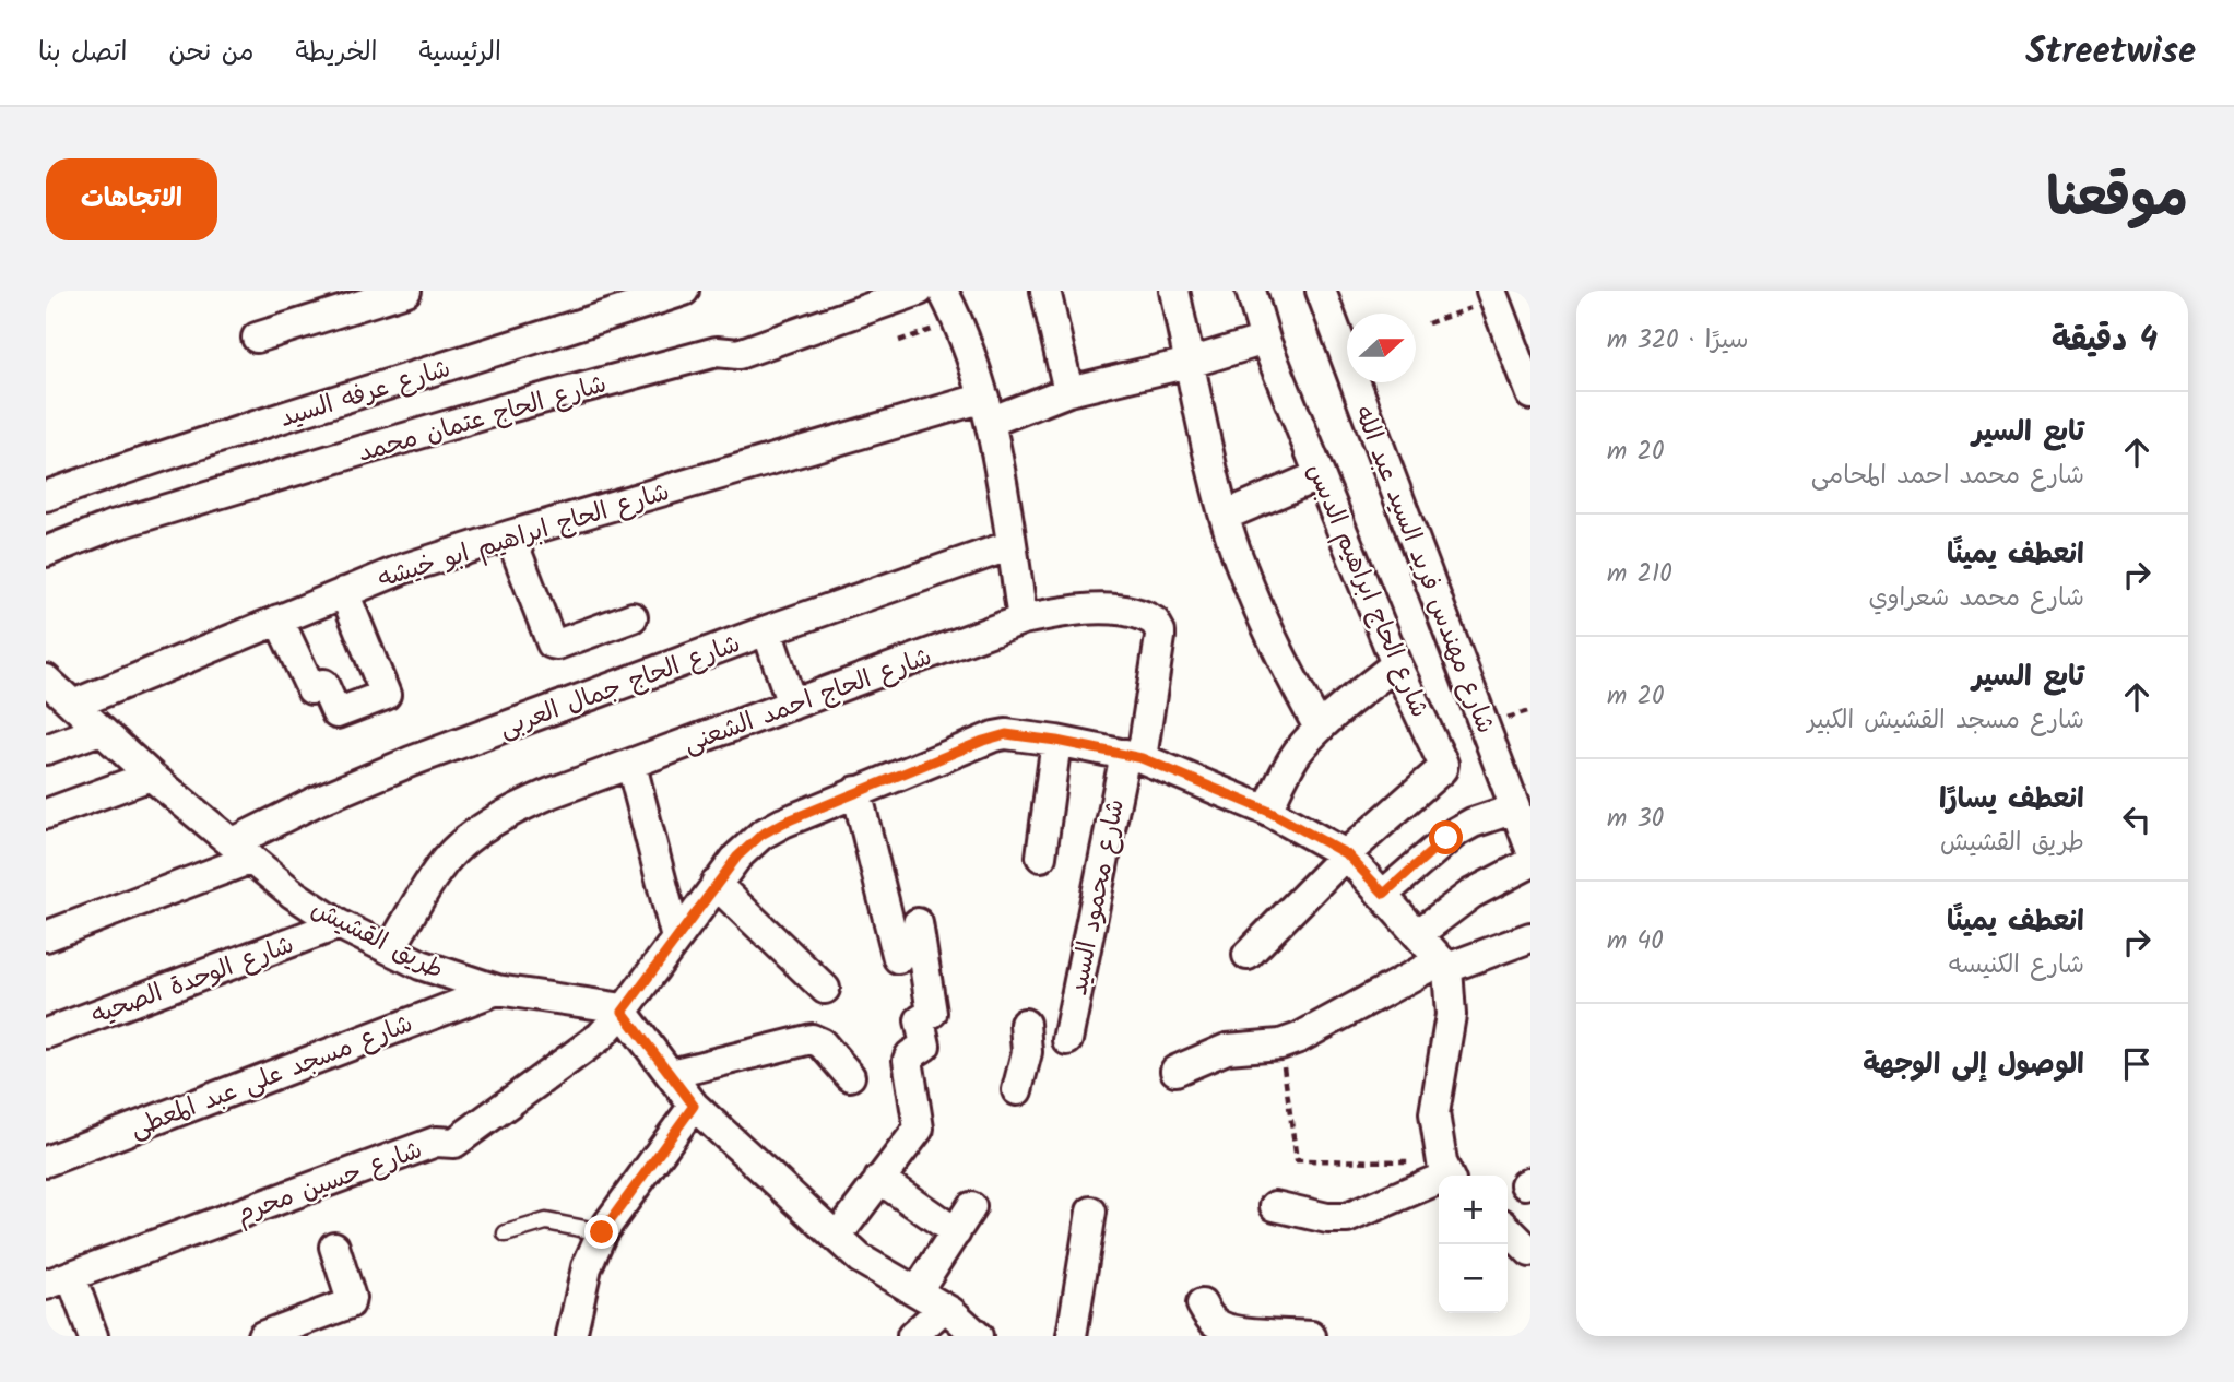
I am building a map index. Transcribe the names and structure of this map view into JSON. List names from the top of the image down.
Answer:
{
  "streets": {
    "street": [
      "شارع عرفه السيد",
      "شارع الحاج عتمان محمد",
      "شارع الحاج ابراهيم ابو خيشه",
      "شارع مهندس فريد السيد عبد الله",
      "شارع الحاج ابراهيم الدبس",
      "شارع الحاج جمال العربى",
      "شارع الحاج احمد الشعنى",
      "شارع محمود السيد",
      "طريق القشيش",
      "شارع الوحدة الصحيه",
      "شارع مسجد على عبد المعطى",
      "شارع حسين محرم"
    ]
  },
  "crossings": [
    ["شارع الحاج ابراهيم ابو خيشه", "شارع الحاج ابراهيم الدبس"],
    ["شارع الحاج ابراهيم ابو خيشه", "طريق القشيش"],
    ["شارع الحاج ابراهيم الدبس", "شارع حسين محرم"],
    ["شارع الحاج جمال العربى", "طريق القشيش"],
    ["شارع الحاج احمد الشعنى", "شارع محمود السيد"],
    ["شارع الحاج احمد الشعنى", "طريق القشيش"],
    ["شارع الحاج احمد الشعنى", "شارع حسين محرم"],
    ["شارع محمود السيد", "شارع حسين محرم"],
    ["طريق القشيش", "شارع الوحدة الصحيه"],
    ["طريق القشيش", "شارع مسجد على عبد المعطى"],
    ["طريق القشيش", "شارع حسين محرم"]
  ],
  "north": "right",
  "page": {
    "header": "Streetwise",
    "nav": [
      "الرئيسية",
      "الخريطة",
      "من نحن",
      "اتصل بنا"
    ],
    "title": "موقعنا",
    "buttons": "الاتجاهات",
    "heading": ["4 دقيقة", "سيرًا · 320 m"],
    "list": [
      ["تابع السير", "شارع محمد احمد المحامى", "20 m"],
      ["انعطف يمينًا", "شارع محمد شعراوي", "210 m"],
      ["تابع السير", "شارع مسجد القشيش الكبير", "20 m"],
      ["انعطف يسارًا", "طريق القشيش", "30 m"],
      ["انعطف يمينًا", "شارع الكنيسه", "40 m"],
      "الوصول إلى الوجهة"
    ],
    "map_buttons": ["+", "−"]
  }
}
